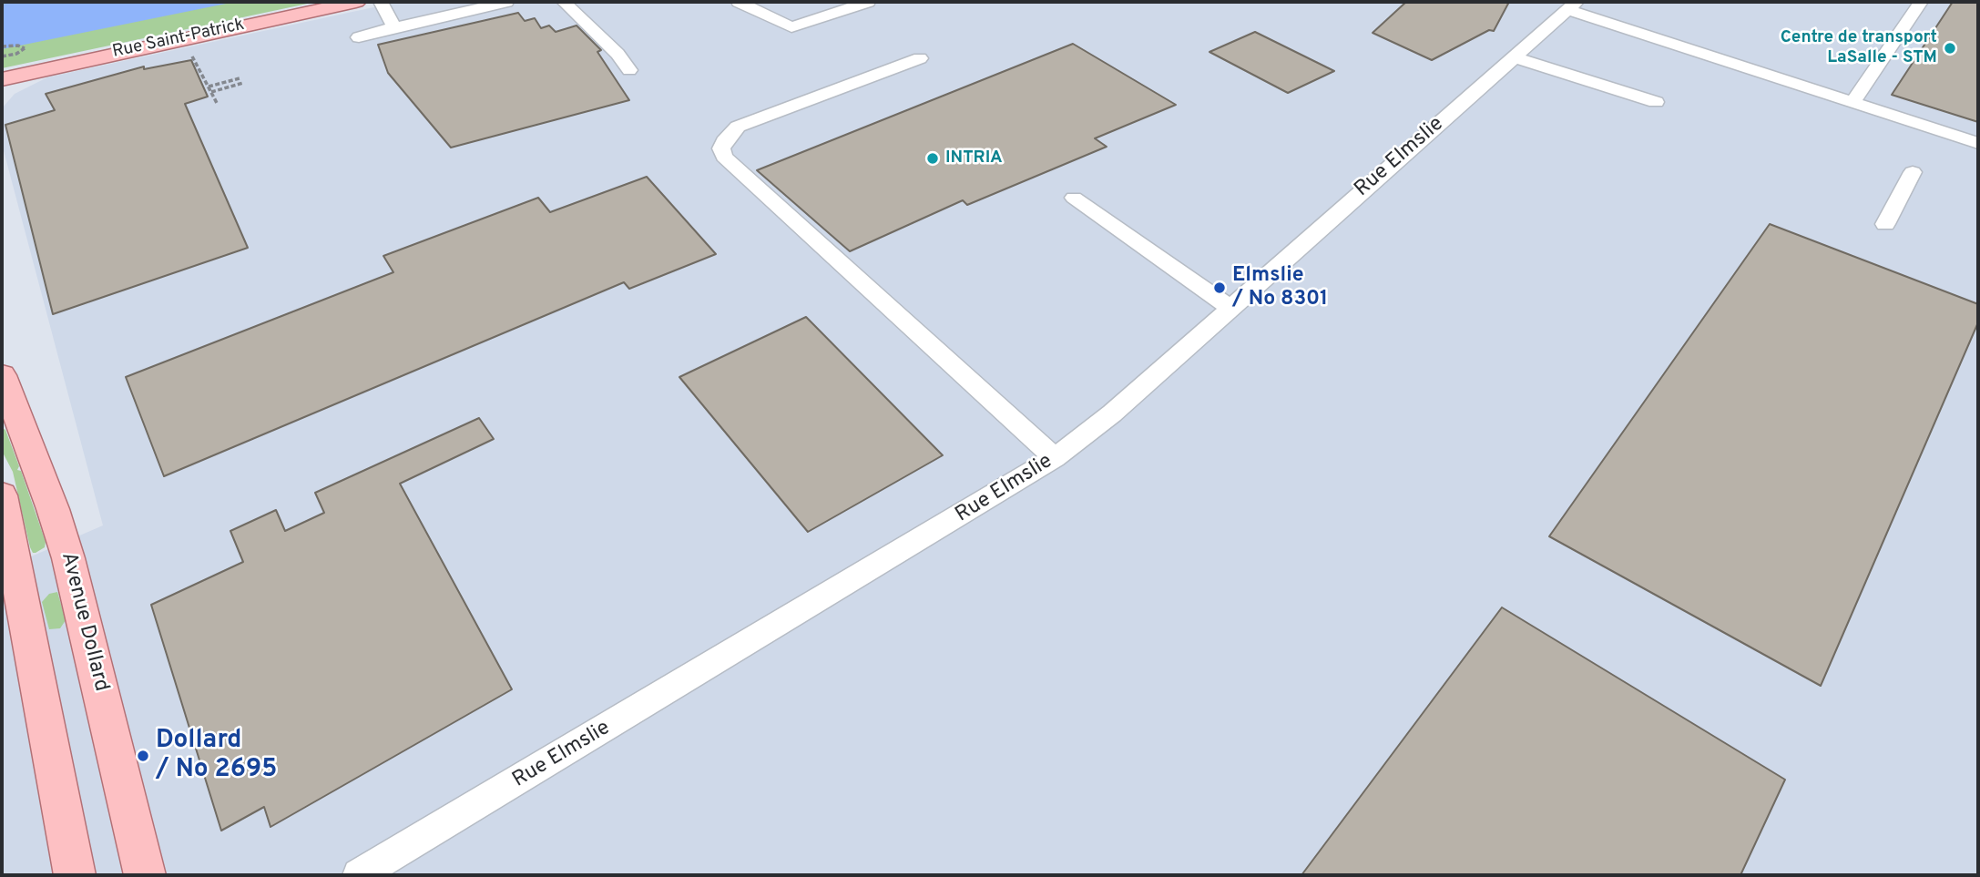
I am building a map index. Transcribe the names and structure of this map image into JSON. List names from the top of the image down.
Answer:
{
  "streets": {
    "main road": ["Rue Saint-Patrick", "Avenue Dollard"],
    "street": ["Rue Elmslie"]
  },
  "places": [
    "Centre de transport LaSalle - STM",
    "INTRIA",
    "Elmslie / No 8301",
    "Dollard / No 2695"
  ]
}
